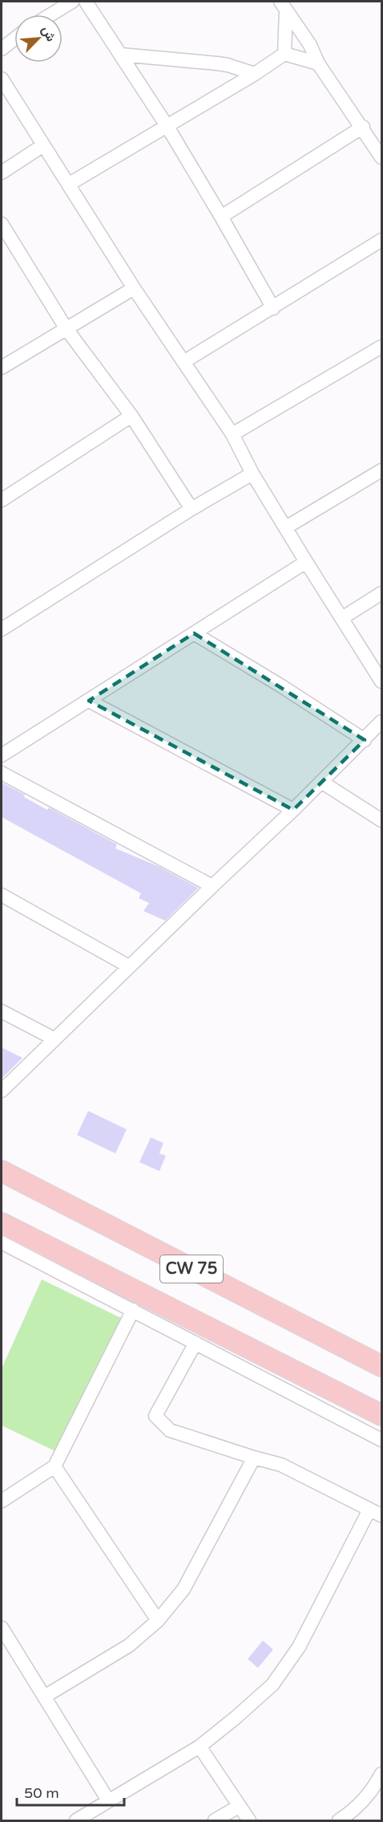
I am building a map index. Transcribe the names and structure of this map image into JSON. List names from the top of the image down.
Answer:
{
  "streets": {
    "main road": ["CW 75"]
  },
  "scale_bar": "50 m",
  "north": "top right"
}
